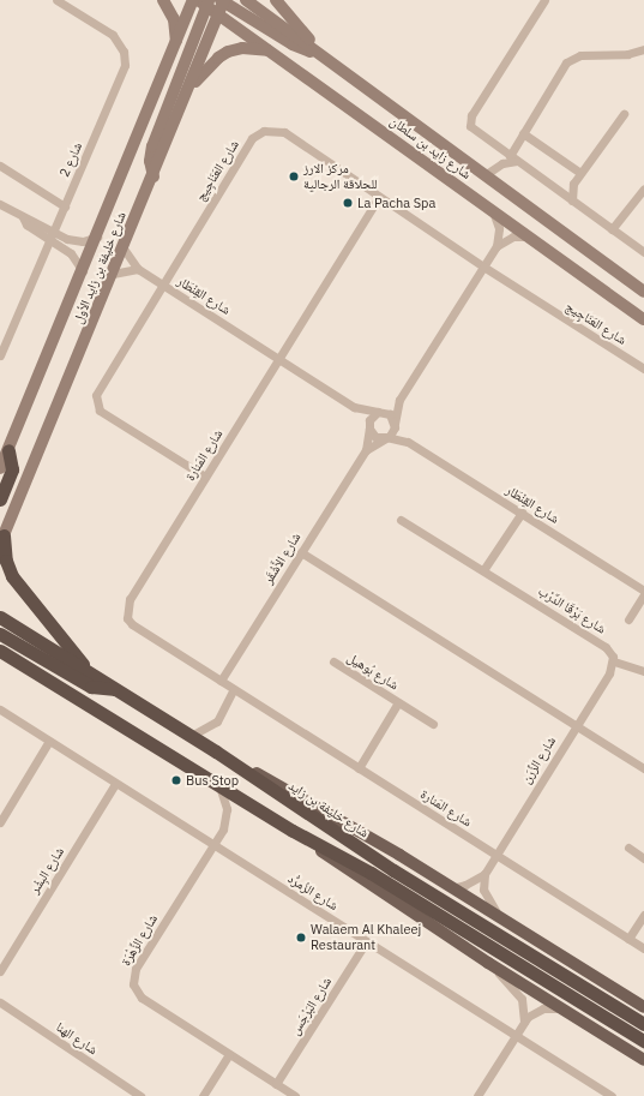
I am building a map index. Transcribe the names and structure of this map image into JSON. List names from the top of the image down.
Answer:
{
  "streets": {
    "highway": ["شارع خليفة بن زايد"],
    "main road": ["شارع زايد بن سلطان", "شارع خليفة بن زايد الأول"],
    "street": [
      "شارع 2",
      "شارع العَنَاجِيج",
      "شارع القِنْطَار",
      "شارع المَنارة",
      "شارع الأَشْقَر",
      "شارع بَرْقَا الدَّرْب",
      "شارع بُوهيل",
      "شارع الزِّرَن",
      "شارع البِشْر",
      "شارع الزُمرُّد",
      "شارع الزَّهْرَة",
      "شارع البَرْجَس",
      "شارع الهنا"
    ]
  },
  "crossings": [
    ["شارع زايد بن سلطان", "شارع خليفة بن زايد الأول"],
    ["شارع العَنَاجِيج", "شارع القِنْطَار"],
    ["شارع العَنَاجِيج", "شارع المَنارة"],
    ["شارع خليفة بن زايد الأول", "شارع القِنْطَار"],
    ["شارع القِنْطَار", "شارع المَنارة"],
    ["شارع القِنْطَار", "شارع الأَشْقَر"],
    ["شارع المَنارة", "شارع الأَشْقَر"],
    ["شارع المَنارة", "شارع بُوهيل"],
    ["شارع المَنارة", "شارع الزِّرَن"],
    ["شارع بَرْقَا الدَّرْب", "شارع الزِّرَن"],
    ["شارع البِشْر", "شارع الزُمرُّد"],
    ["شارع الزُمرُّد", "شارع الزَّهْرَة"],
    ["شارع الزُمرُّد", "شارع البَرْجَس"],
    ["شارع الزَّهْرَة", "شارع البَرْجَس"]
  ],
  "places": [
    "مركز الارز للحلاقة الرجالية",
    "La Pacha Spa",
    "Bus Stop",
    "Walaem Al Khaleej Restaurant"
  ]
}
